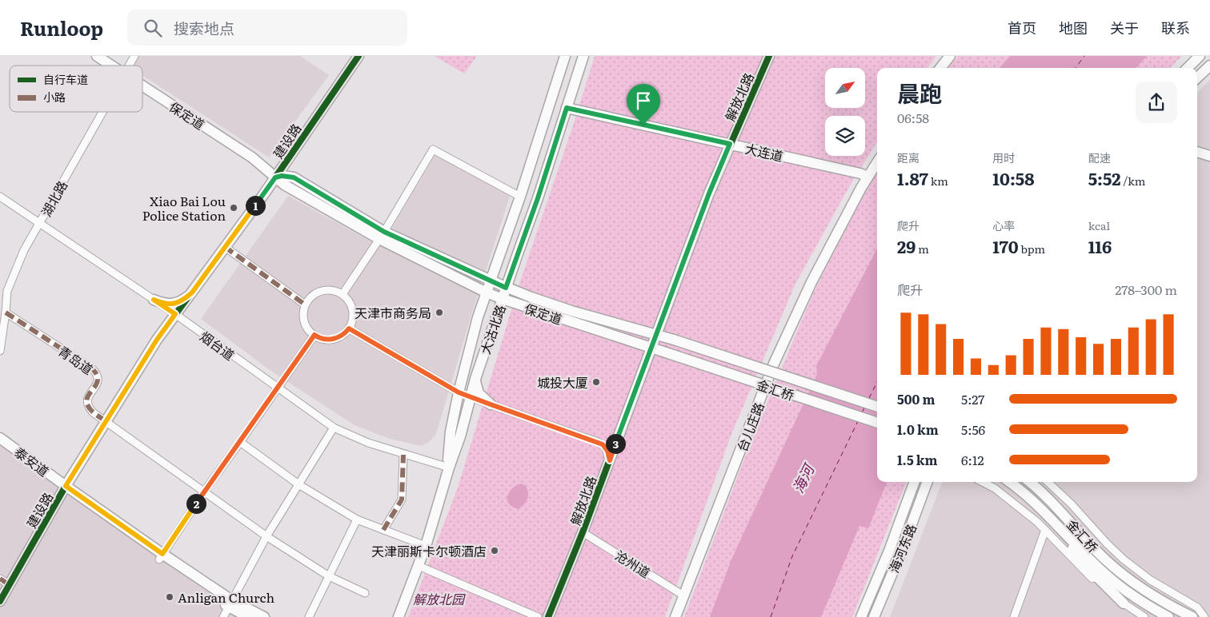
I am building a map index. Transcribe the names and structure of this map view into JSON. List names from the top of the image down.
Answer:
{
  "streets": {
    "street": [
      "解放北路",
      "保定道",
      "建设路",
      "大连道",
      "湖北路",
      "大沽北路",
      "烟台道",
      "青岛道",
      "金汇桥",
      "台儿庄路",
      "泰安道",
      "海河东路",
      "沧州道"
    ]
  },
  "crossings": [
    ["解放北路", "保定道"],
    ["解放北路", "大连道"],
    ["解放北路", "沧州道"],
    ["保定道", "建设路"],
    ["保定道", "大沽北路"],
    ["保定道", "金汇桥"],
    ["建设路", "烟台道"],
    ["建设路", "青岛道"],
    ["建设路", "泰安道"],
    ["大连道", "大沽北路"],
    ["大连道", "台儿庄路"],
    ["湖北路", "烟台道"],
    ["湖北路", "青岛道"],
    ["大沽北路", "烟台道"],
    ["台儿庄路", "沧州道"]
  ],
  "water": ["海河"],
  "parks": ["解放北园"],
  "places": [
    "Xiao Bai Lou Police Station",
    "天津市商务局",
    "城投大厦",
    "天津丽斯卡尔顿酒店",
    "Anligan Church"
  ],
  "legend": ["自行车道", "小路"],
  "north": "top right",
  "page": {
    "header": "Runloop",
    "search": "搜索地点",
    "nav": [
      "首页",
      "地图",
      "关于",
      "联系"
    ],
    "heading": ["晨跑", "06:58"],
    "stats": [
      ["距离", "1.87 km"],
      ["用时", "10:58"],
      ["配速", "5:52 /km"],
      ["爬升", "29 m"],
      ["心率", "170 bpm"],
      ["kcal", "116"]
    ],
    "pins": ["1", "3", "2"],
    "chart": ["爬升", "278–300 m"],
    "list": [
      {
        "name": "500 m",
        "note": "5:27"
      },
      {
        "name": "1.0 km",
        "note": "5:56"
      },
      {
        "name": "1.5 km",
        "note": "6:12"
      }
    ]
  }
}
